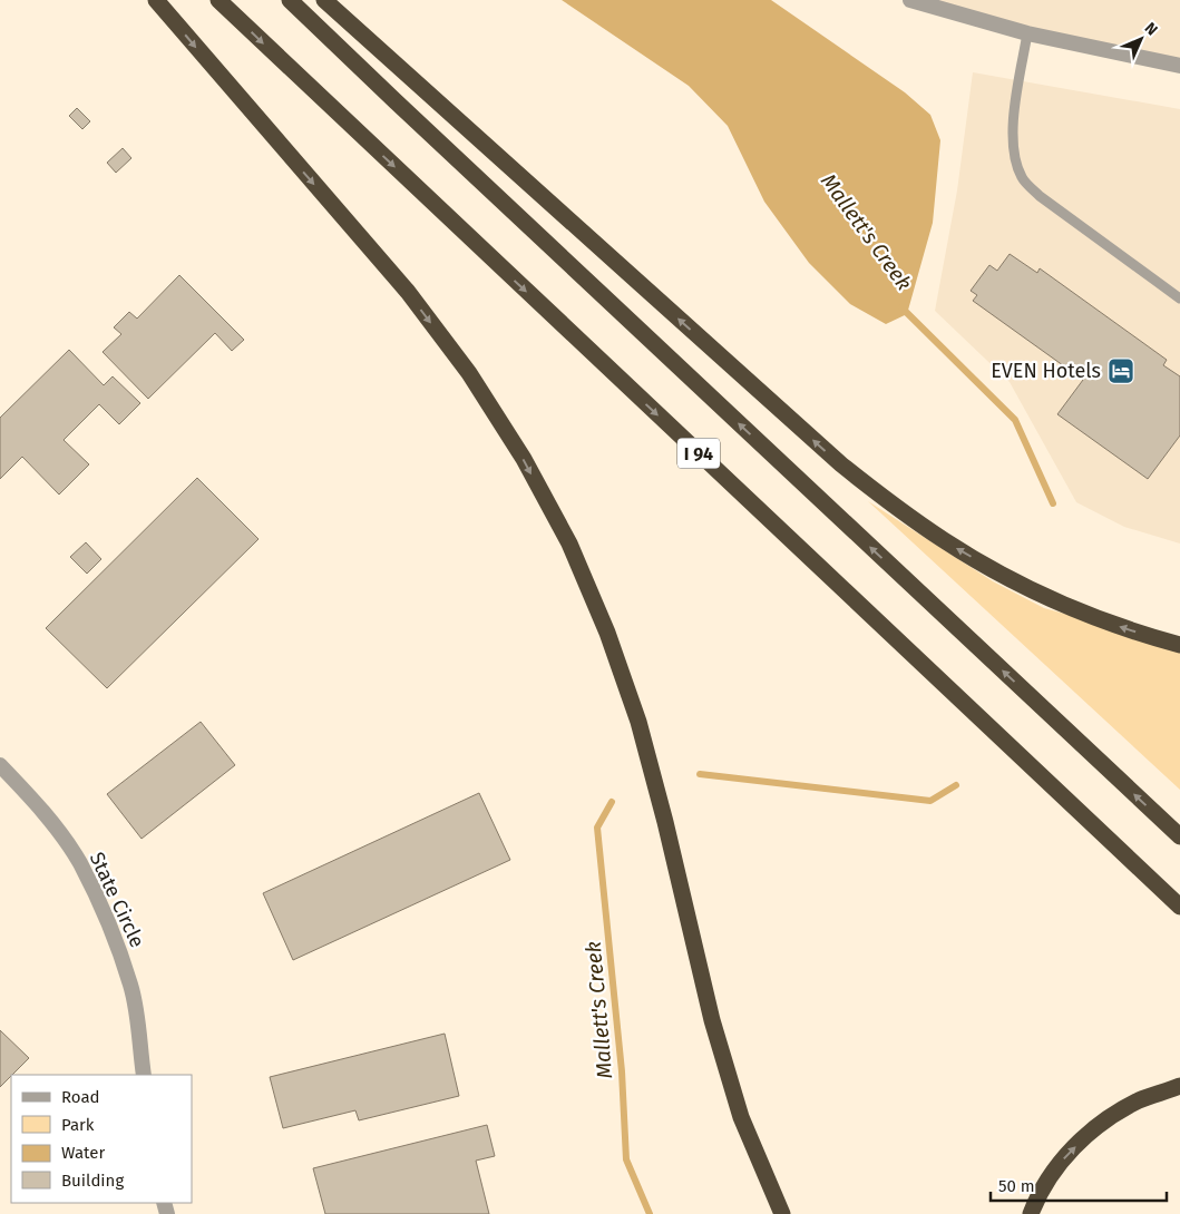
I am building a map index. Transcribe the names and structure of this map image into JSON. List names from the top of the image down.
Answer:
{
  "streets": {
    "highway": ["I 94"],
    "street": ["State Circle"]
  },
  "water": ["Mallett's Creek"],
  "places": {
    "hotel": ["EVEN Hotels"]
  },
  "legend": [
    "Road",
    "Park",
    "Water",
    "Building"
  ],
  "scale_bar": "50 m",
  "north": "top right"
}
